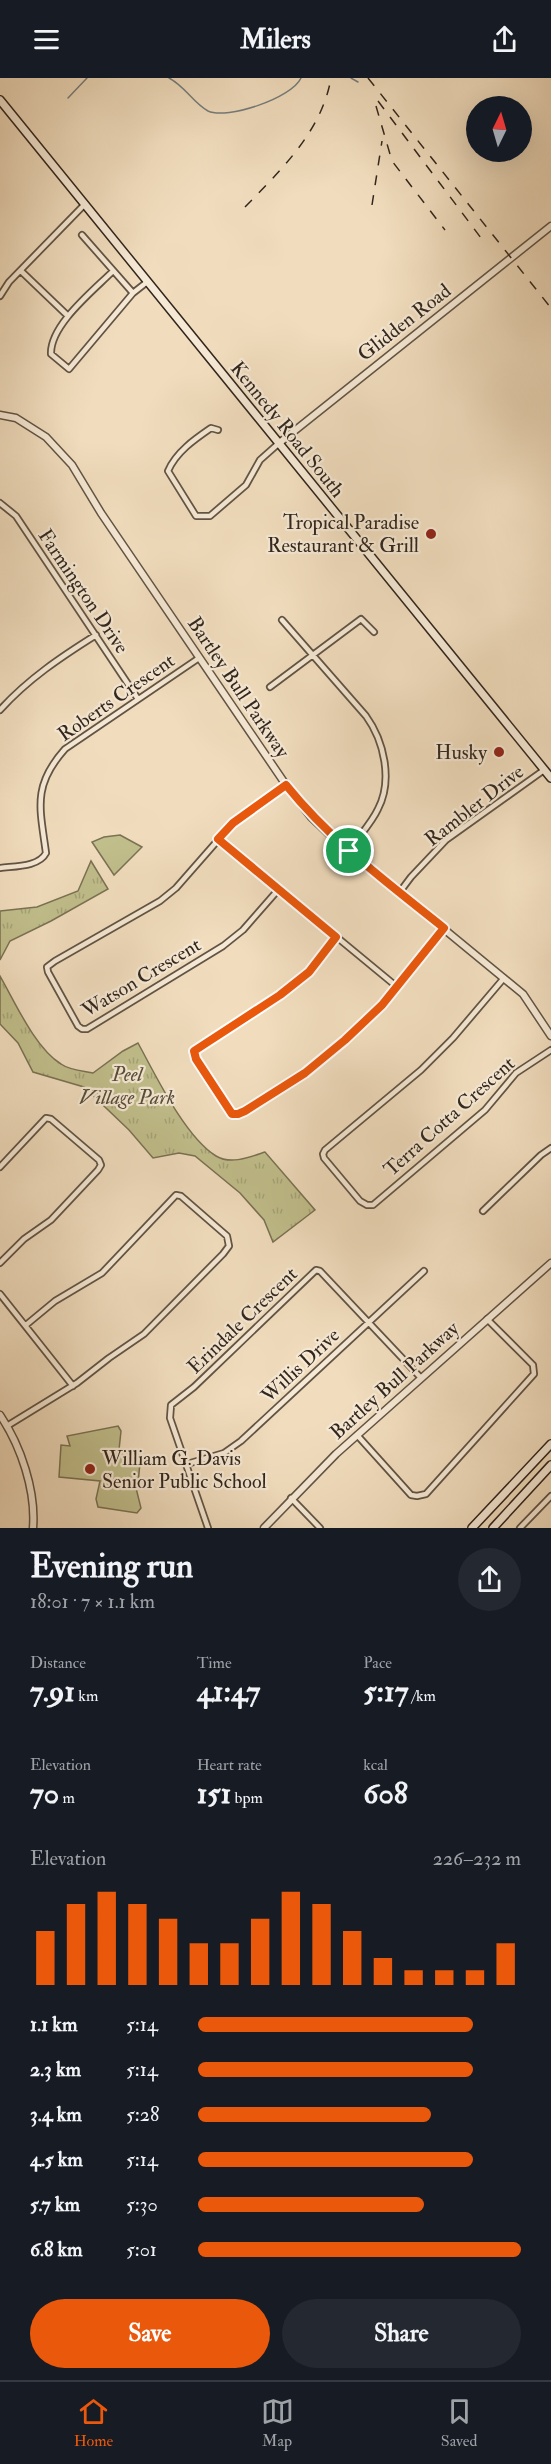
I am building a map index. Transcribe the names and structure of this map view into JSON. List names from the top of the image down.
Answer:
{
  "streets": {
    "main road": ["Kennedy Road South"],
    "street": [
      "Glidden Road",
      "Farmington Drive",
      "Bartley Bull Parkway",
      "Roberts Crescent",
      "Rambler Drive",
      "Watson Crescent",
      "Terra Cotta Crescent",
      "Erindale Crescent",
      "Willis Drive"
    ]
  },
  "crossings": [
    ["Glidden Road", "Kennedy Road South"],
    ["Kennedy Road South", "Rambler Drive"],
    ["Farmington Drive", "Roberts Crescent"],
    ["Bartley Bull Parkway", "Roberts Crescent"],
    ["Bartley Bull Parkway", "Rambler Drive"],
    ["Bartley Bull Parkway", "Watson Crescent"],
    ["Bartley Bull Parkway", "Terra Cotta Crescent"],
    ["Bartley Bull Parkway", "Erindale Crescent"],
    ["Erindale Crescent", "Willis Drive"]
  ],
  "parks": ["Peel Village Park"],
  "places": ["Tropical Paradise Restaurant & Grill", "Husky", "William G. Davis Senior Public School"],
  "north": "top",
  "page": {
    "header": "Milers",
    "heading": ["Evening run", "18:01 · 7 × 1.1 km"],
    "stats": [
      ["Distance", "7.91 km"],
      ["Time", "41:47"],
      ["Pace", "5:17 /km"],
      ["Elevation", "70 m"],
      ["Heart rate", "151 bpm"],
      ["kcal", "608"]
    ],
    "chart": ["Elevation", "226–232 m"],
    "list": [
      {
        "name": "1.1 km",
        "note": "5:14"
      },
      {
        "name": "2.3 km",
        "note": "5:14"
      },
      {
        "name": "3.4 km",
        "note": "5:28"
      },
      {
        "name": "4.5 km",
        "note": "5:14"
      },
      {
        "name": "5.7 km",
        "note": "5:30"
      },
      {
        "name": "6.8 km",
        "note": "5:01"
      }
    ],
    "buttons": ["Save", "Share"],
    "tabs": ["Home", "Map", "Saved"]
  }
}
